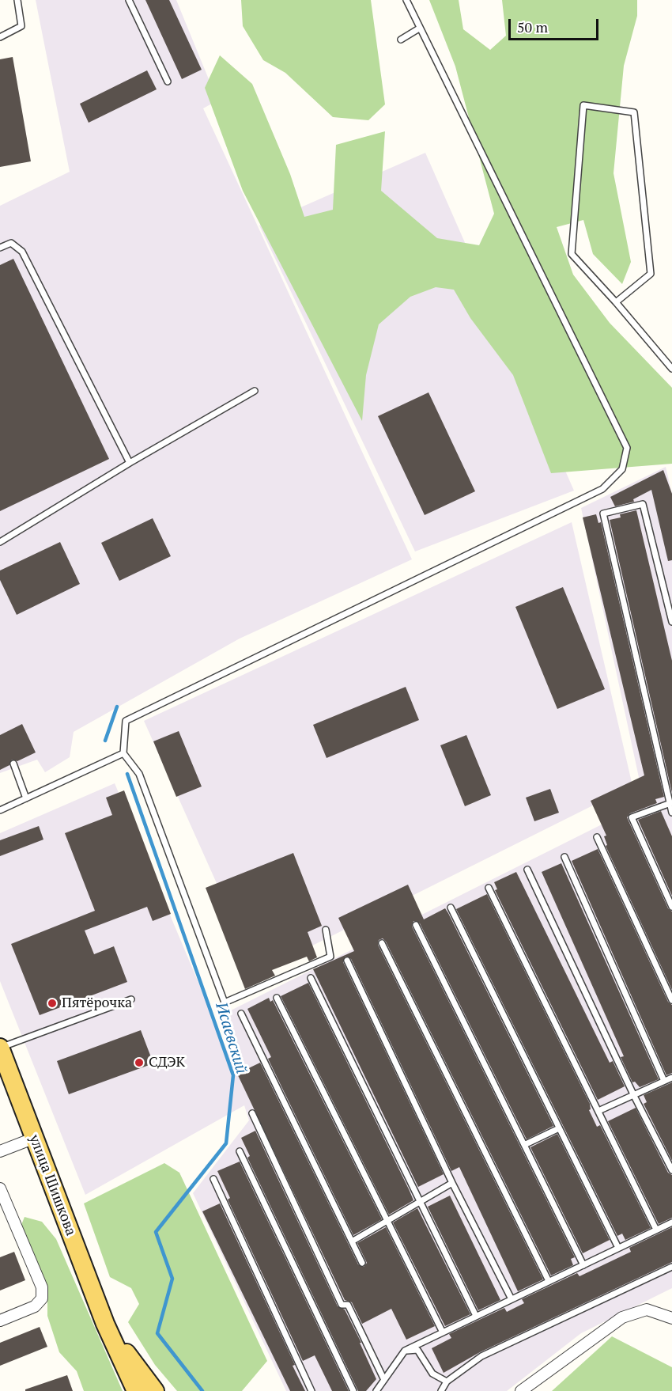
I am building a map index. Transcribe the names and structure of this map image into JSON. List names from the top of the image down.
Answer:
{
  "streets": {
    "main road": ["улица Шишкова"]
  },
  "water": ["Исаевский"],
  "places": ["Пятёрочка", "СДЭК"],
  "scale_bar": "50 m"
}
